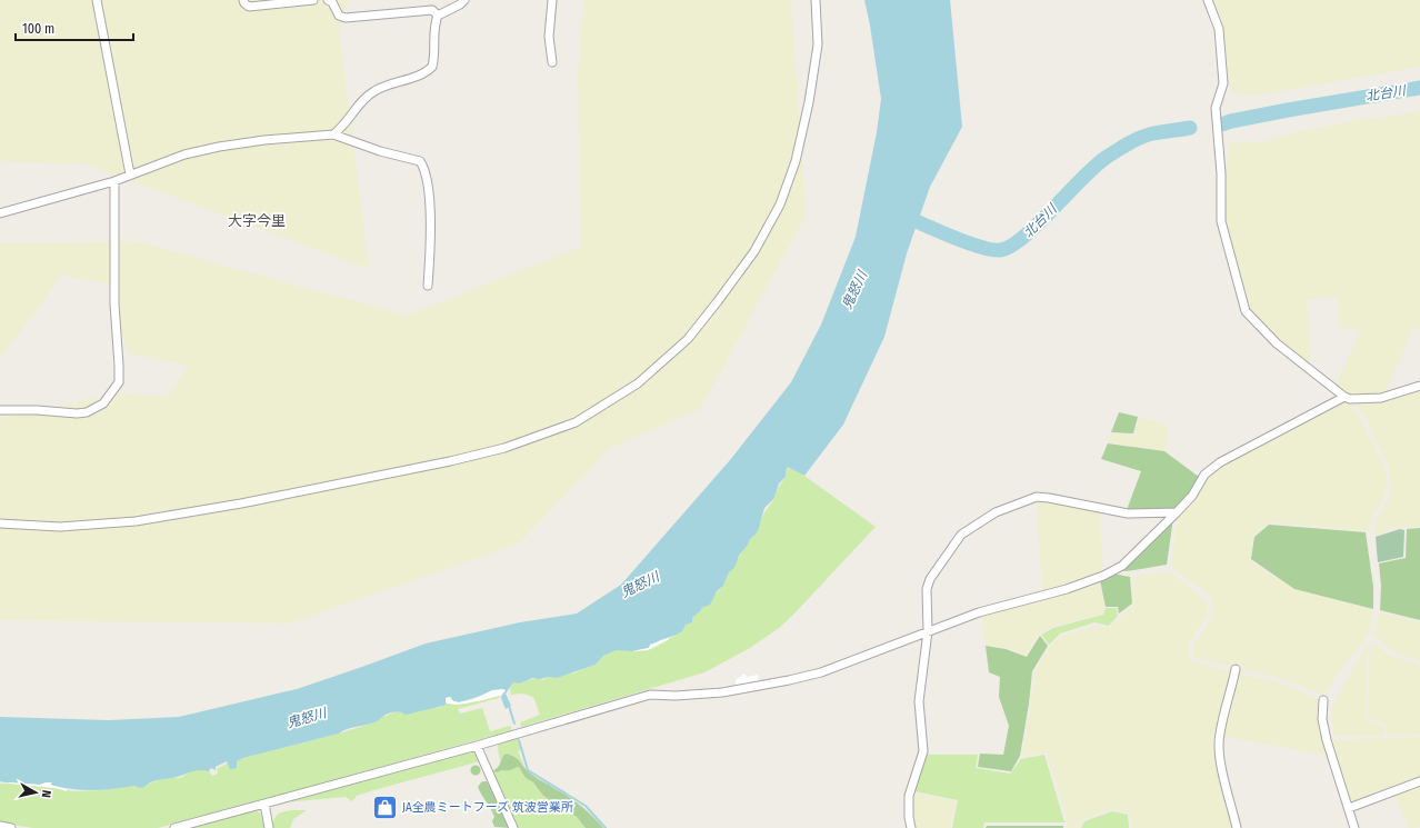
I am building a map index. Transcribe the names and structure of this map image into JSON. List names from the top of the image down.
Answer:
{
  "districts": ["大字今里"],
  "water": ["北台川", "鬼怒川"],
  "places": {
    "shop": ["JA全農ミートフーズ 筑波営業所"]
  },
  "scale_bar": "100 m",
  "north": "right"
}
